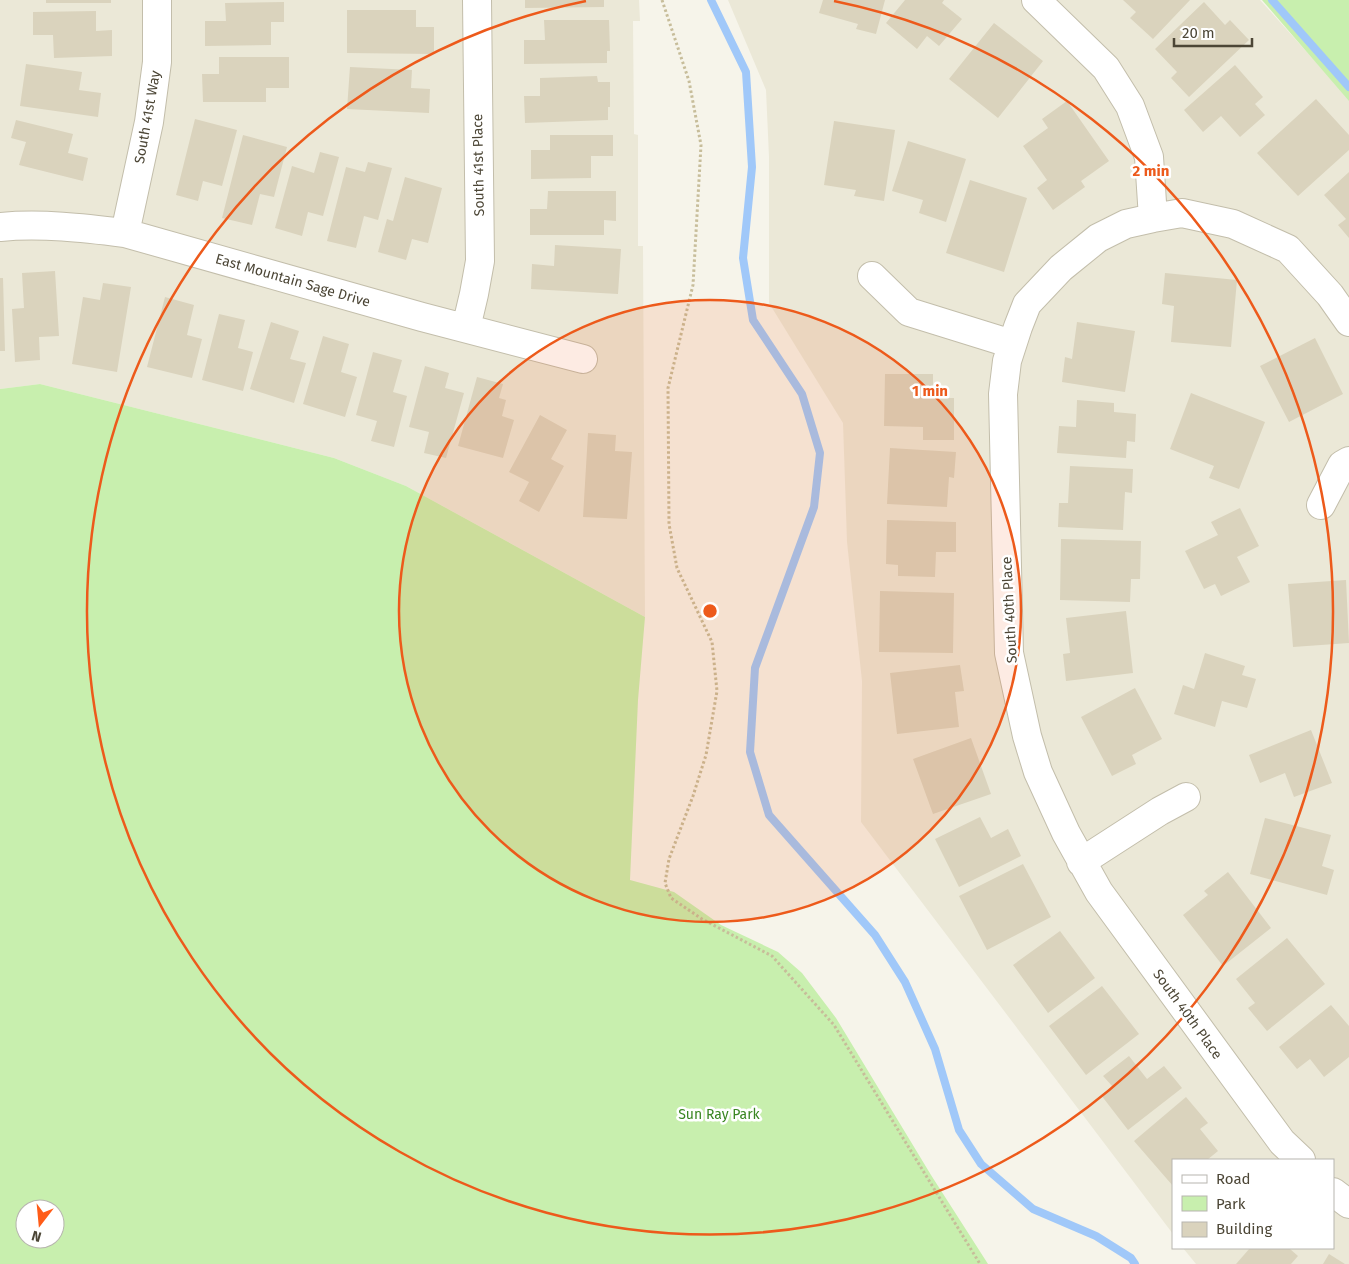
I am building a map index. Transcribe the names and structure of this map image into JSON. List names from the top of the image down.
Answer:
{
  "streets": {
    "street": [
      "South 41st Way",
      "South 41st Place",
      "East Mountain Sage Drive",
      "South 40th Place"
    ]
  },
  "crossings": [
    ["South 41st Way", "East Mountain Sage Drive"],
    ["South 41st Place", "East Mountain Sage Drive"]
  ],
  "parks": ["Sun Ray Park"],
  "legend": ["Road", "Park", "Building"],
  "scale_bar": "20 m",
  "north": "bottom",
  "rings": ["2 min", "1 min"]
}
